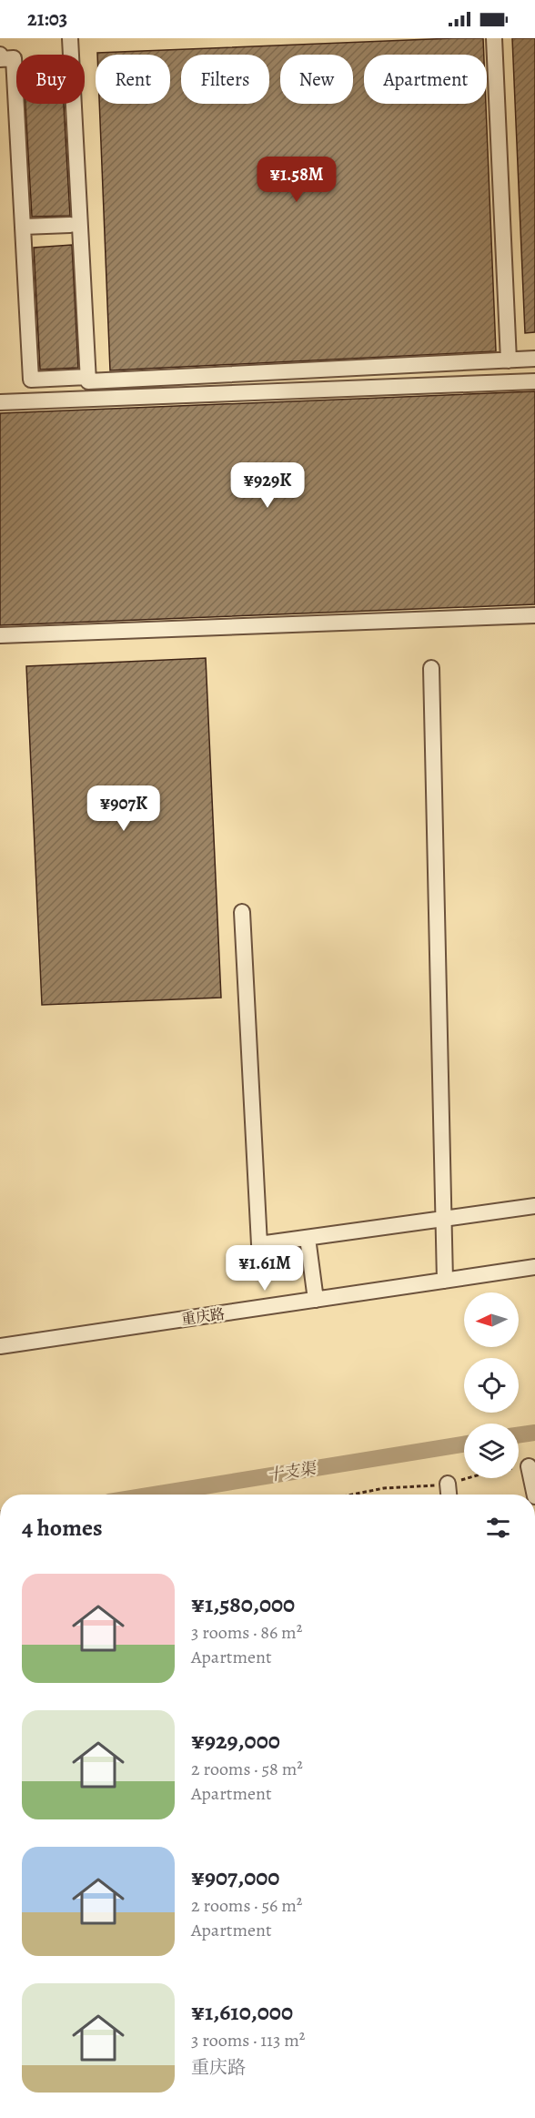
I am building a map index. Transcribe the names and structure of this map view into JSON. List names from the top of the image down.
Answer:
{
  "streets": {
    "street": ["重庆路"]
  },
  "water": ["十支渠"],
  "north": "left",
  "page": {
    "status": "21:03",
    "chip": [
      "Buy",
      "Rent",
      "Filters",
      "New",
      "Apartment"
    ],
    "price": [
      "¥1.58M",
      "¥929K",
      "¥907K",
      "¥1.61M"
    ],
    "heading": "4 homes",
    "list": [
      {
        "name": "¥1,580,000",
        "note": "3 rooms · 86 m² · Apartment"
      },
      {
        "name": "¥929,000",
        "note": "2 rooms · 58 m² · Apartment"
      },
      {
        "name": "¥907,000",
        "note": "2 rooms · 56 m² · Apartment"
      },
      {
        "name": "¥1,610,000",
        "note": "3 rooms · 113 m² · 重庆路"
      }
    ]
  }
}
